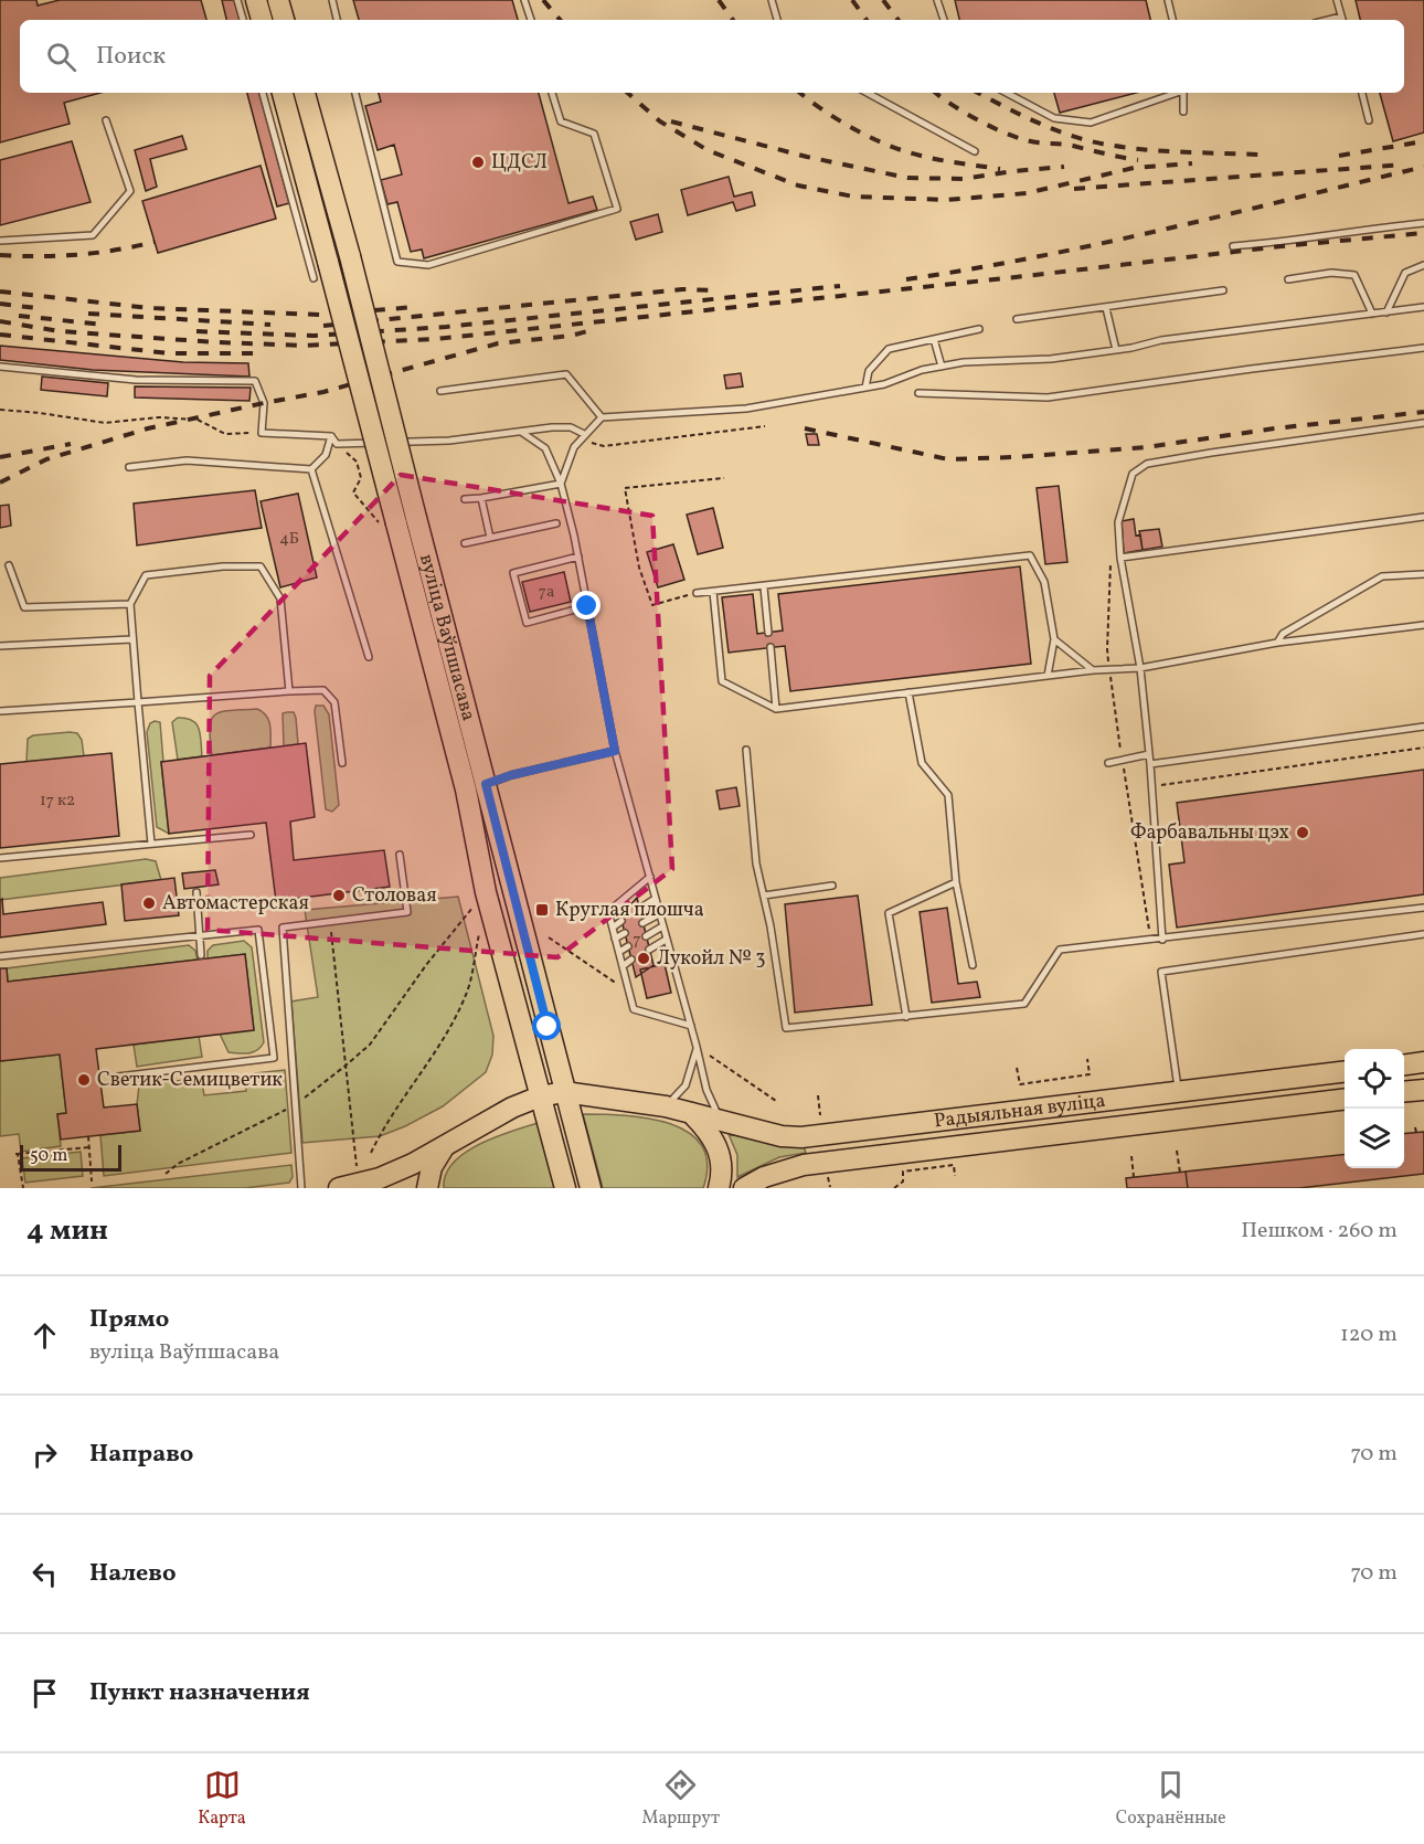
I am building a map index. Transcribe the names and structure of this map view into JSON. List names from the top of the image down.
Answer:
{
  "streets": {
    "main road": ["вуліца Ваўпшасава", "Радыяльная вуліца"]
  },
  "crossings": [
    ["вуліца Ваўпшасава", "Радыяльная вуліца"]
  ],
  "places": {
    "other": [
      "ЦДСЛ",
      "Фарбавальны цэх",
      "Столовая",
      "Автомастерская",
      "Лукойл № 3",
      "Светик-Семицветик"
    ],
    "transit": ["Круглая плошча"]
  },
  "house_numbers": [
    "4Б",
    "7а",
    "17 к2",
    "7"
  ],
  "scale_bar": "50 m",
  "page": {
    "search": "Поиск",
    "scale": "50 m",
    "heading": ["4 мин", "Пешком · 260 m"],
    "list": [
      ["Прямо", "вуліца Ваўпшасава", "120 m"],
      ["Направо", "70 m"],
      ["Налево", "70 m"],
      "Пункт назначения"
    ],
    "nav": ["Карта", "Маршрут", "Сохранённые"]
  }
}
